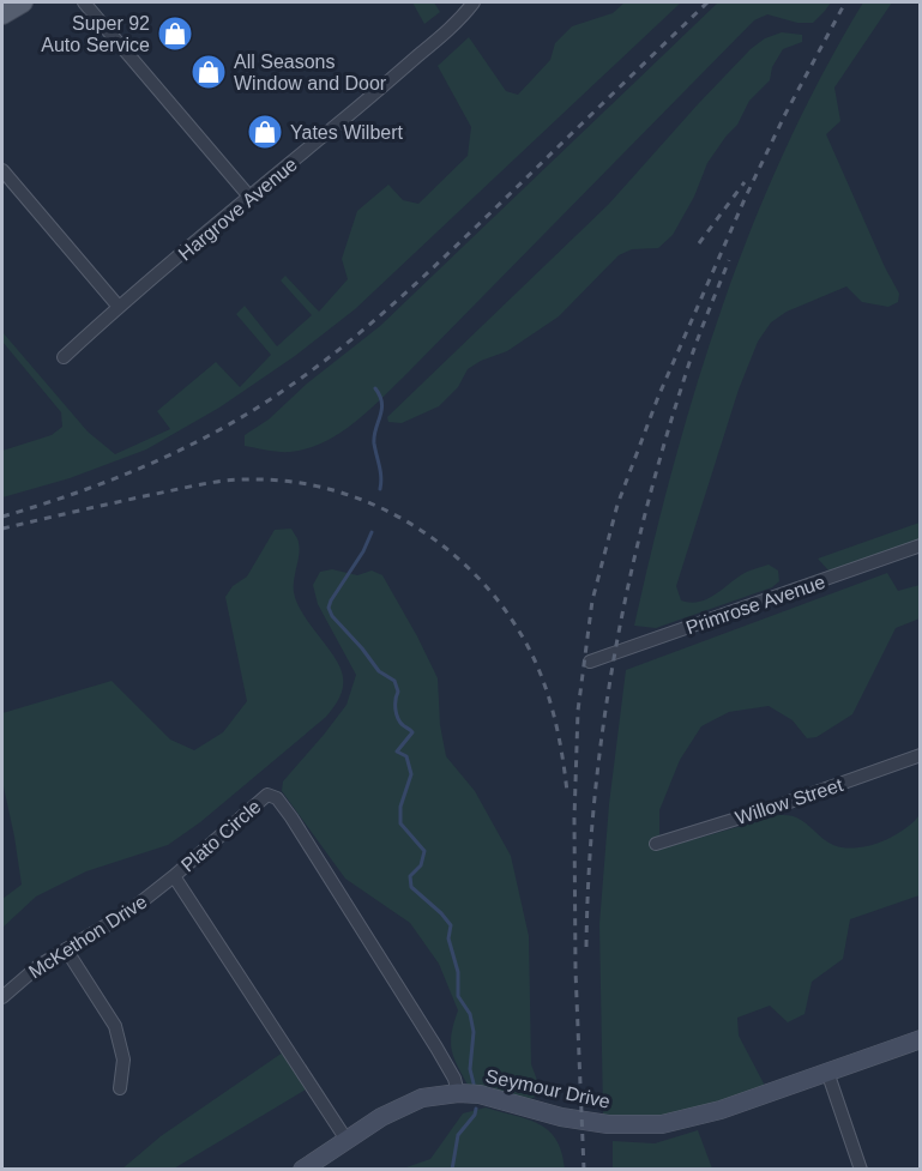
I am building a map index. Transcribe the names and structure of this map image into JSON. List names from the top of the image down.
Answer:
{
  "streets": {
    "street": [
      "Hargrove Avenue",
      "Primrose Avenue",
      "Willow Street",
      "Plato Circle",
      "McKethon Drive",
      "Seymour Drive"
    ]
  },
  "crossings": [
    ["Plato Circle", "McKethon Drive"],
    ["Plato Circle", "Seymour Drive"]
  ],
  "places": {
    "shop": ["Super 92 Auto Service", "All Seasons Window and Door", "Yates Wilbert"]
  }
}
